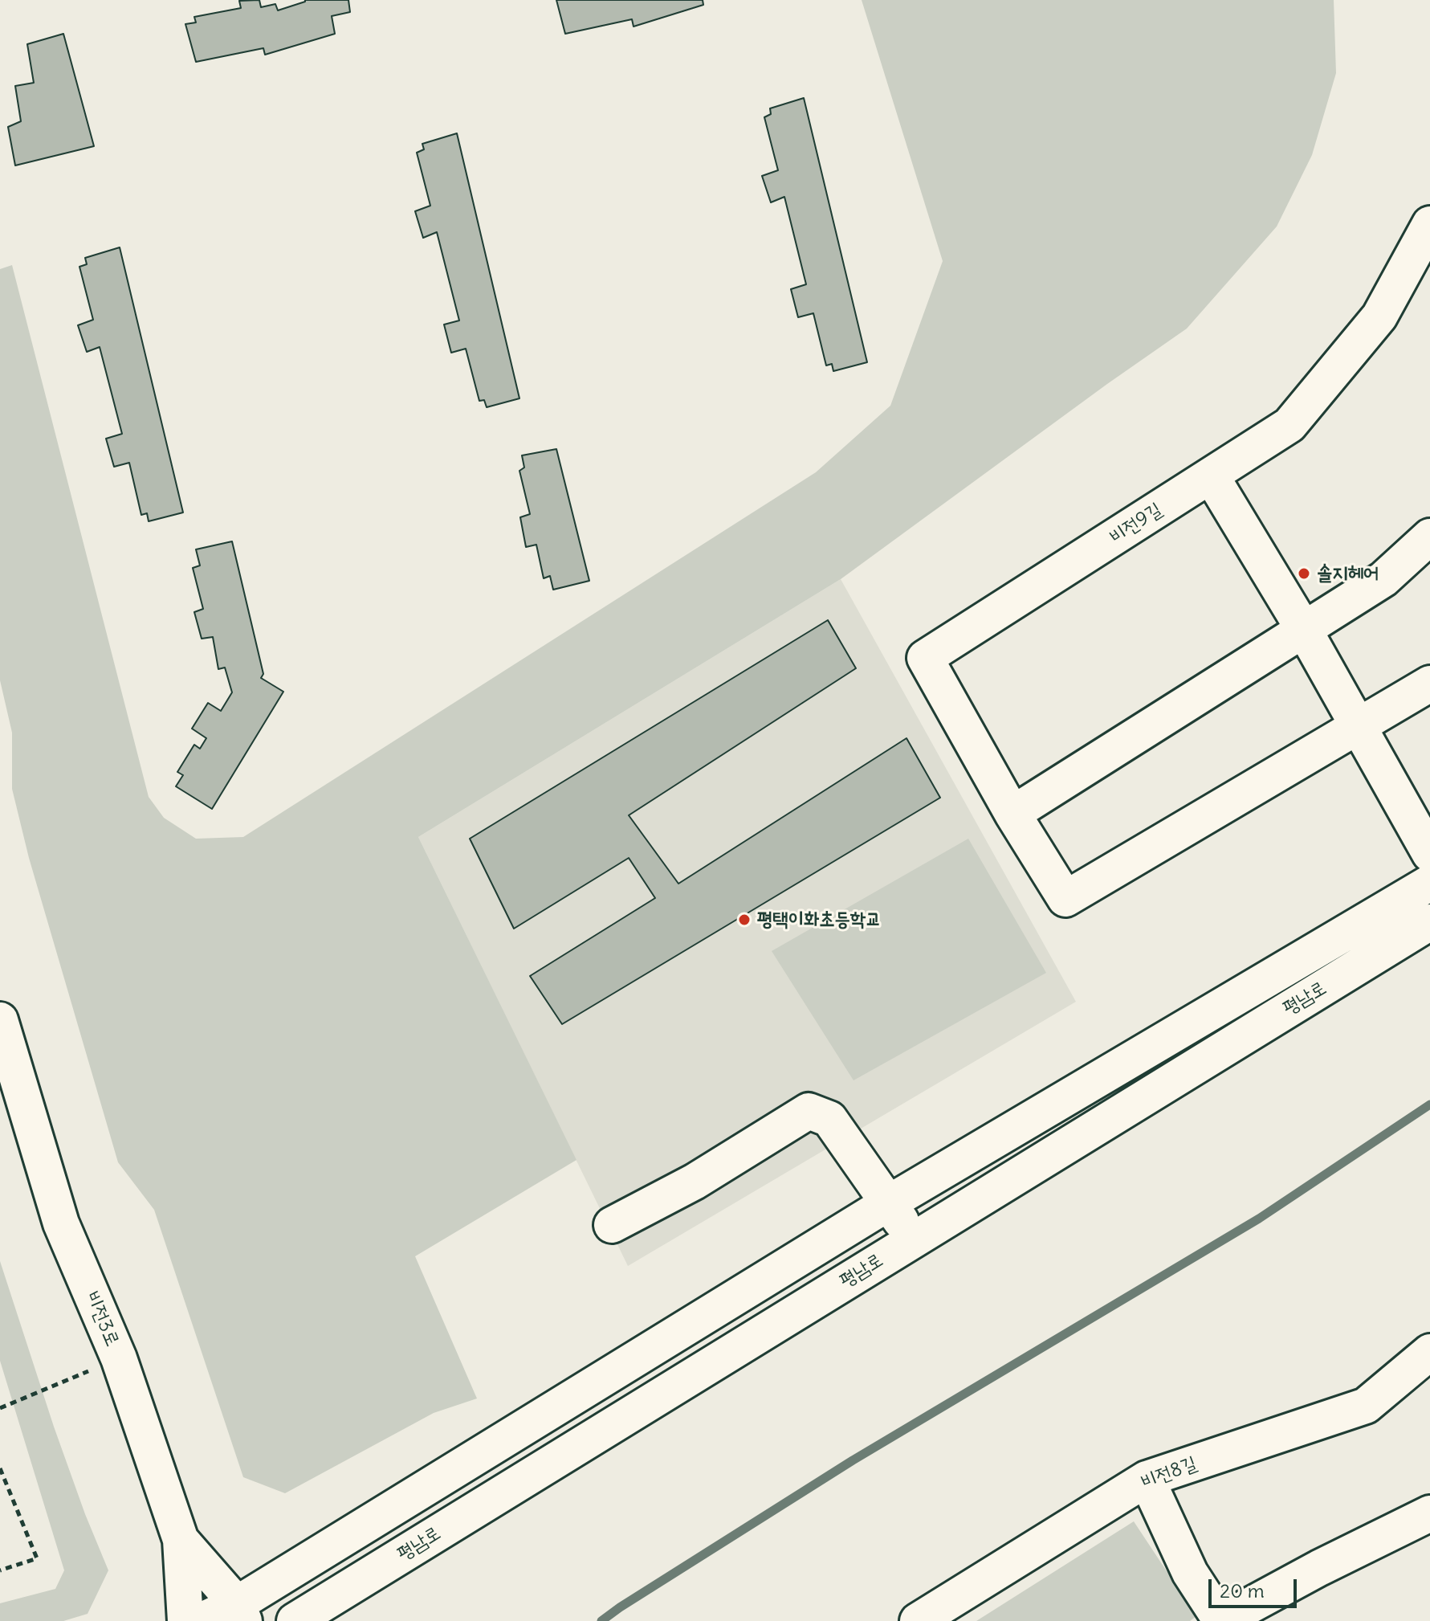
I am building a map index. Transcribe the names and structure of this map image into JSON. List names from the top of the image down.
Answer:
{
  "streets": {
    "street": [
      "비전9길",
      "평남로",
      "비전3로",
      "비전8길"
    ]
  },
  "places": ["솔지헤어", "평택이화초등학교"],
  "scale_bar": "20 m"
}
